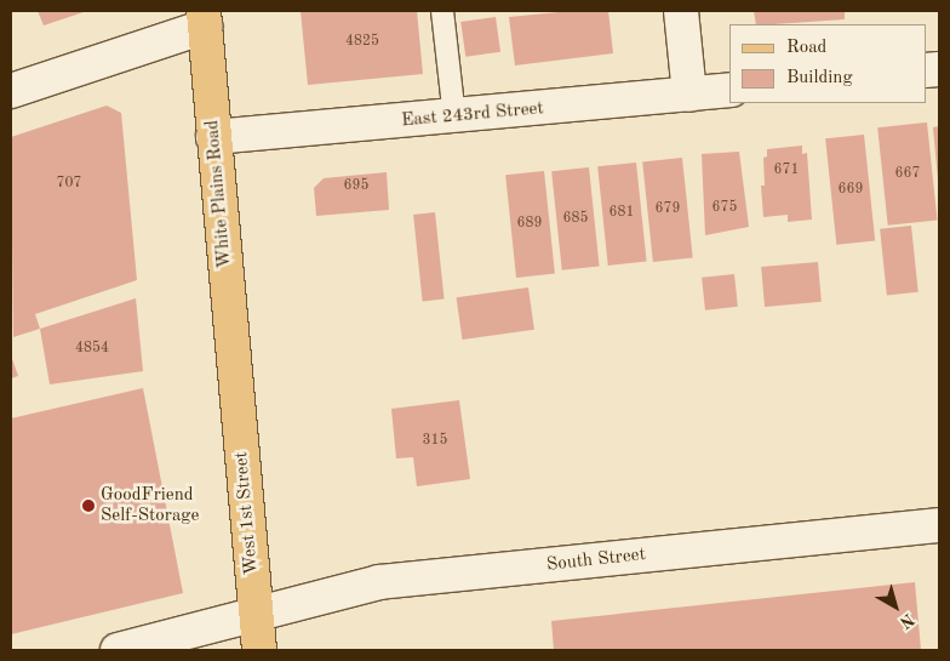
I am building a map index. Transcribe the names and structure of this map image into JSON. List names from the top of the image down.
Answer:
{
  "streets": {
    "main road": ["White Plains Road", "West 1st Street"],
    "street": ["East 243rd Street", "South Street"]
  },
  "crossings": [
    ["East 243rd Street", "White Plains Road"],
    ["White Plains Road", "West 1st Street"],
    ["West 1st Street", "South Street"]
  ],
  "places": ["GoodFriend Self-Storage"],
  "house_numbers": [
    "4825",
    "671",
    "667",
    "707",
    "695",
    "669",
    "675",
    "679",
    "681",
    "685",
    "689",
    "4854",
    "315"
  ],
  "legend": ["Road", "Building"],
  "north": "bottom right"
}
